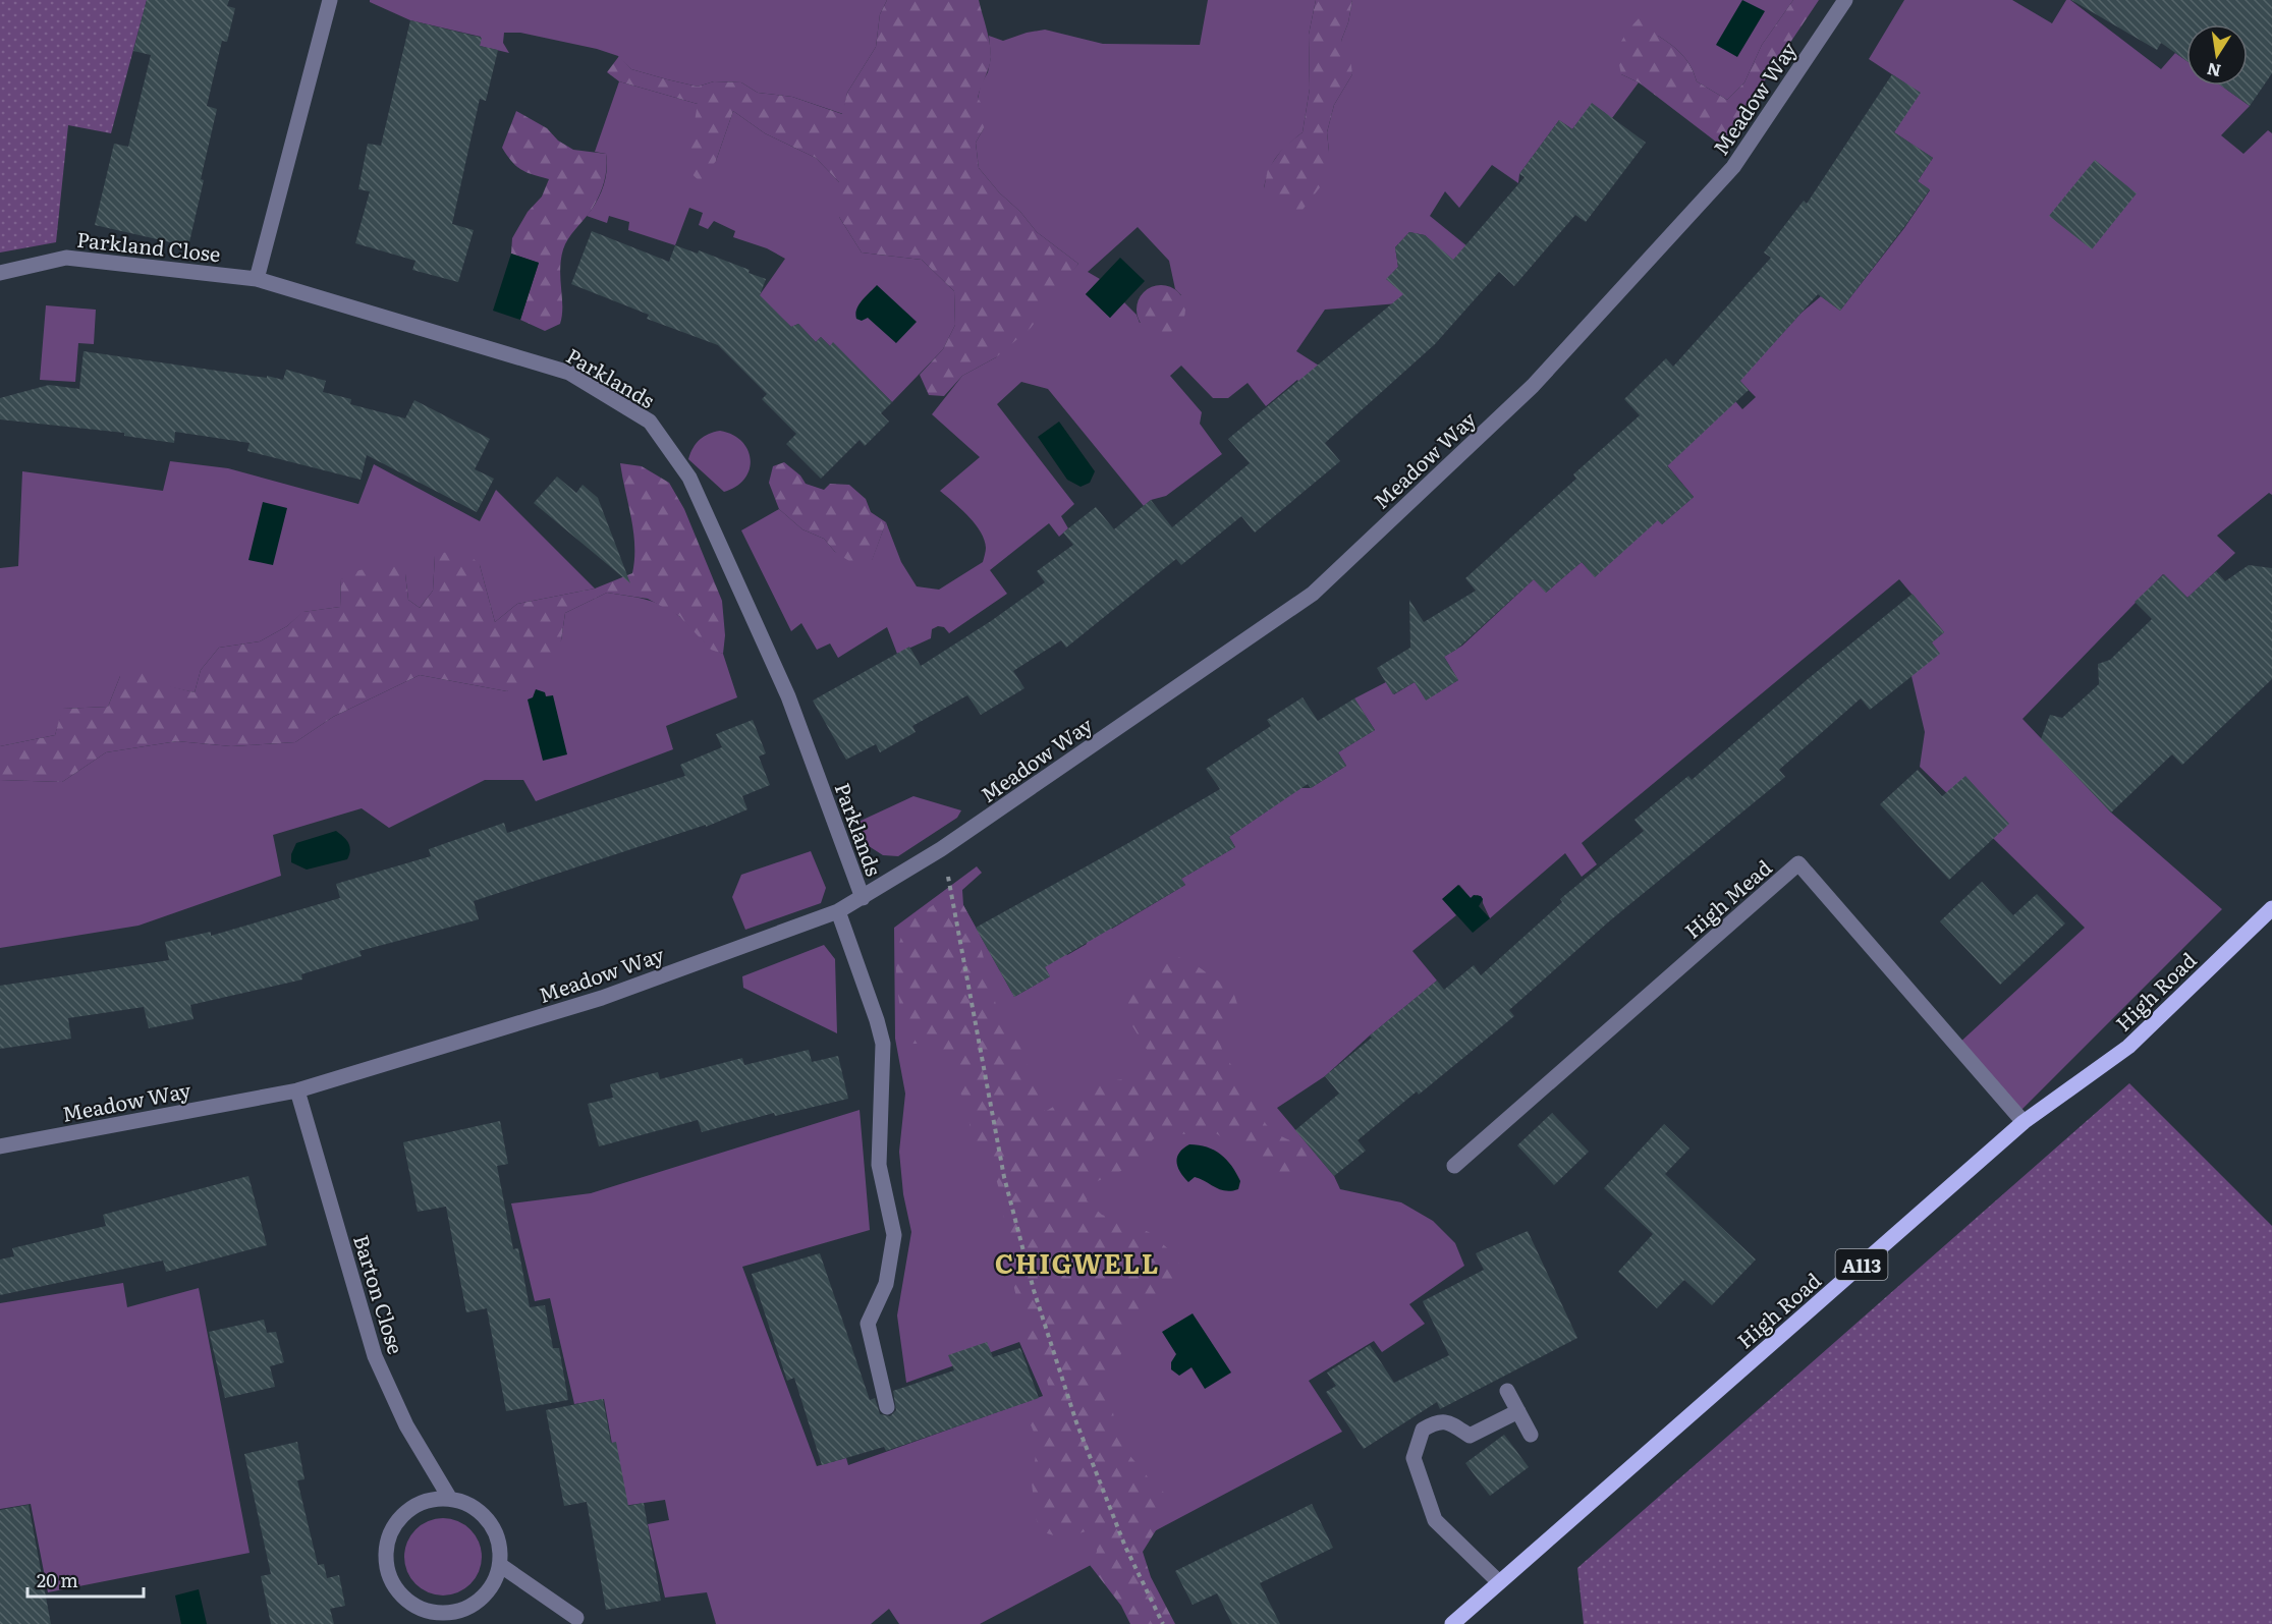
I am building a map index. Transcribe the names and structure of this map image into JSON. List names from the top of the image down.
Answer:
{
  "streets": {
    "main road": ["High Road", "A113"],
    "street": [
      "Meadow Way",
      "Parkland Close",
      "Parklands",
      "High Mead",
      "Barton Close"
    ]
  },
  "crossings": [
    ["Meadow Way", "Parklands"],
    ["Meadow Way", "Barton Close"],
    ["Parkland Close", "Parklands"],
    ["High Mead", "High Road"]
  ],
  "districts": ["CHIGWELL"],
  "scale_bar": "20 m",
  "north": "bottom"
}
